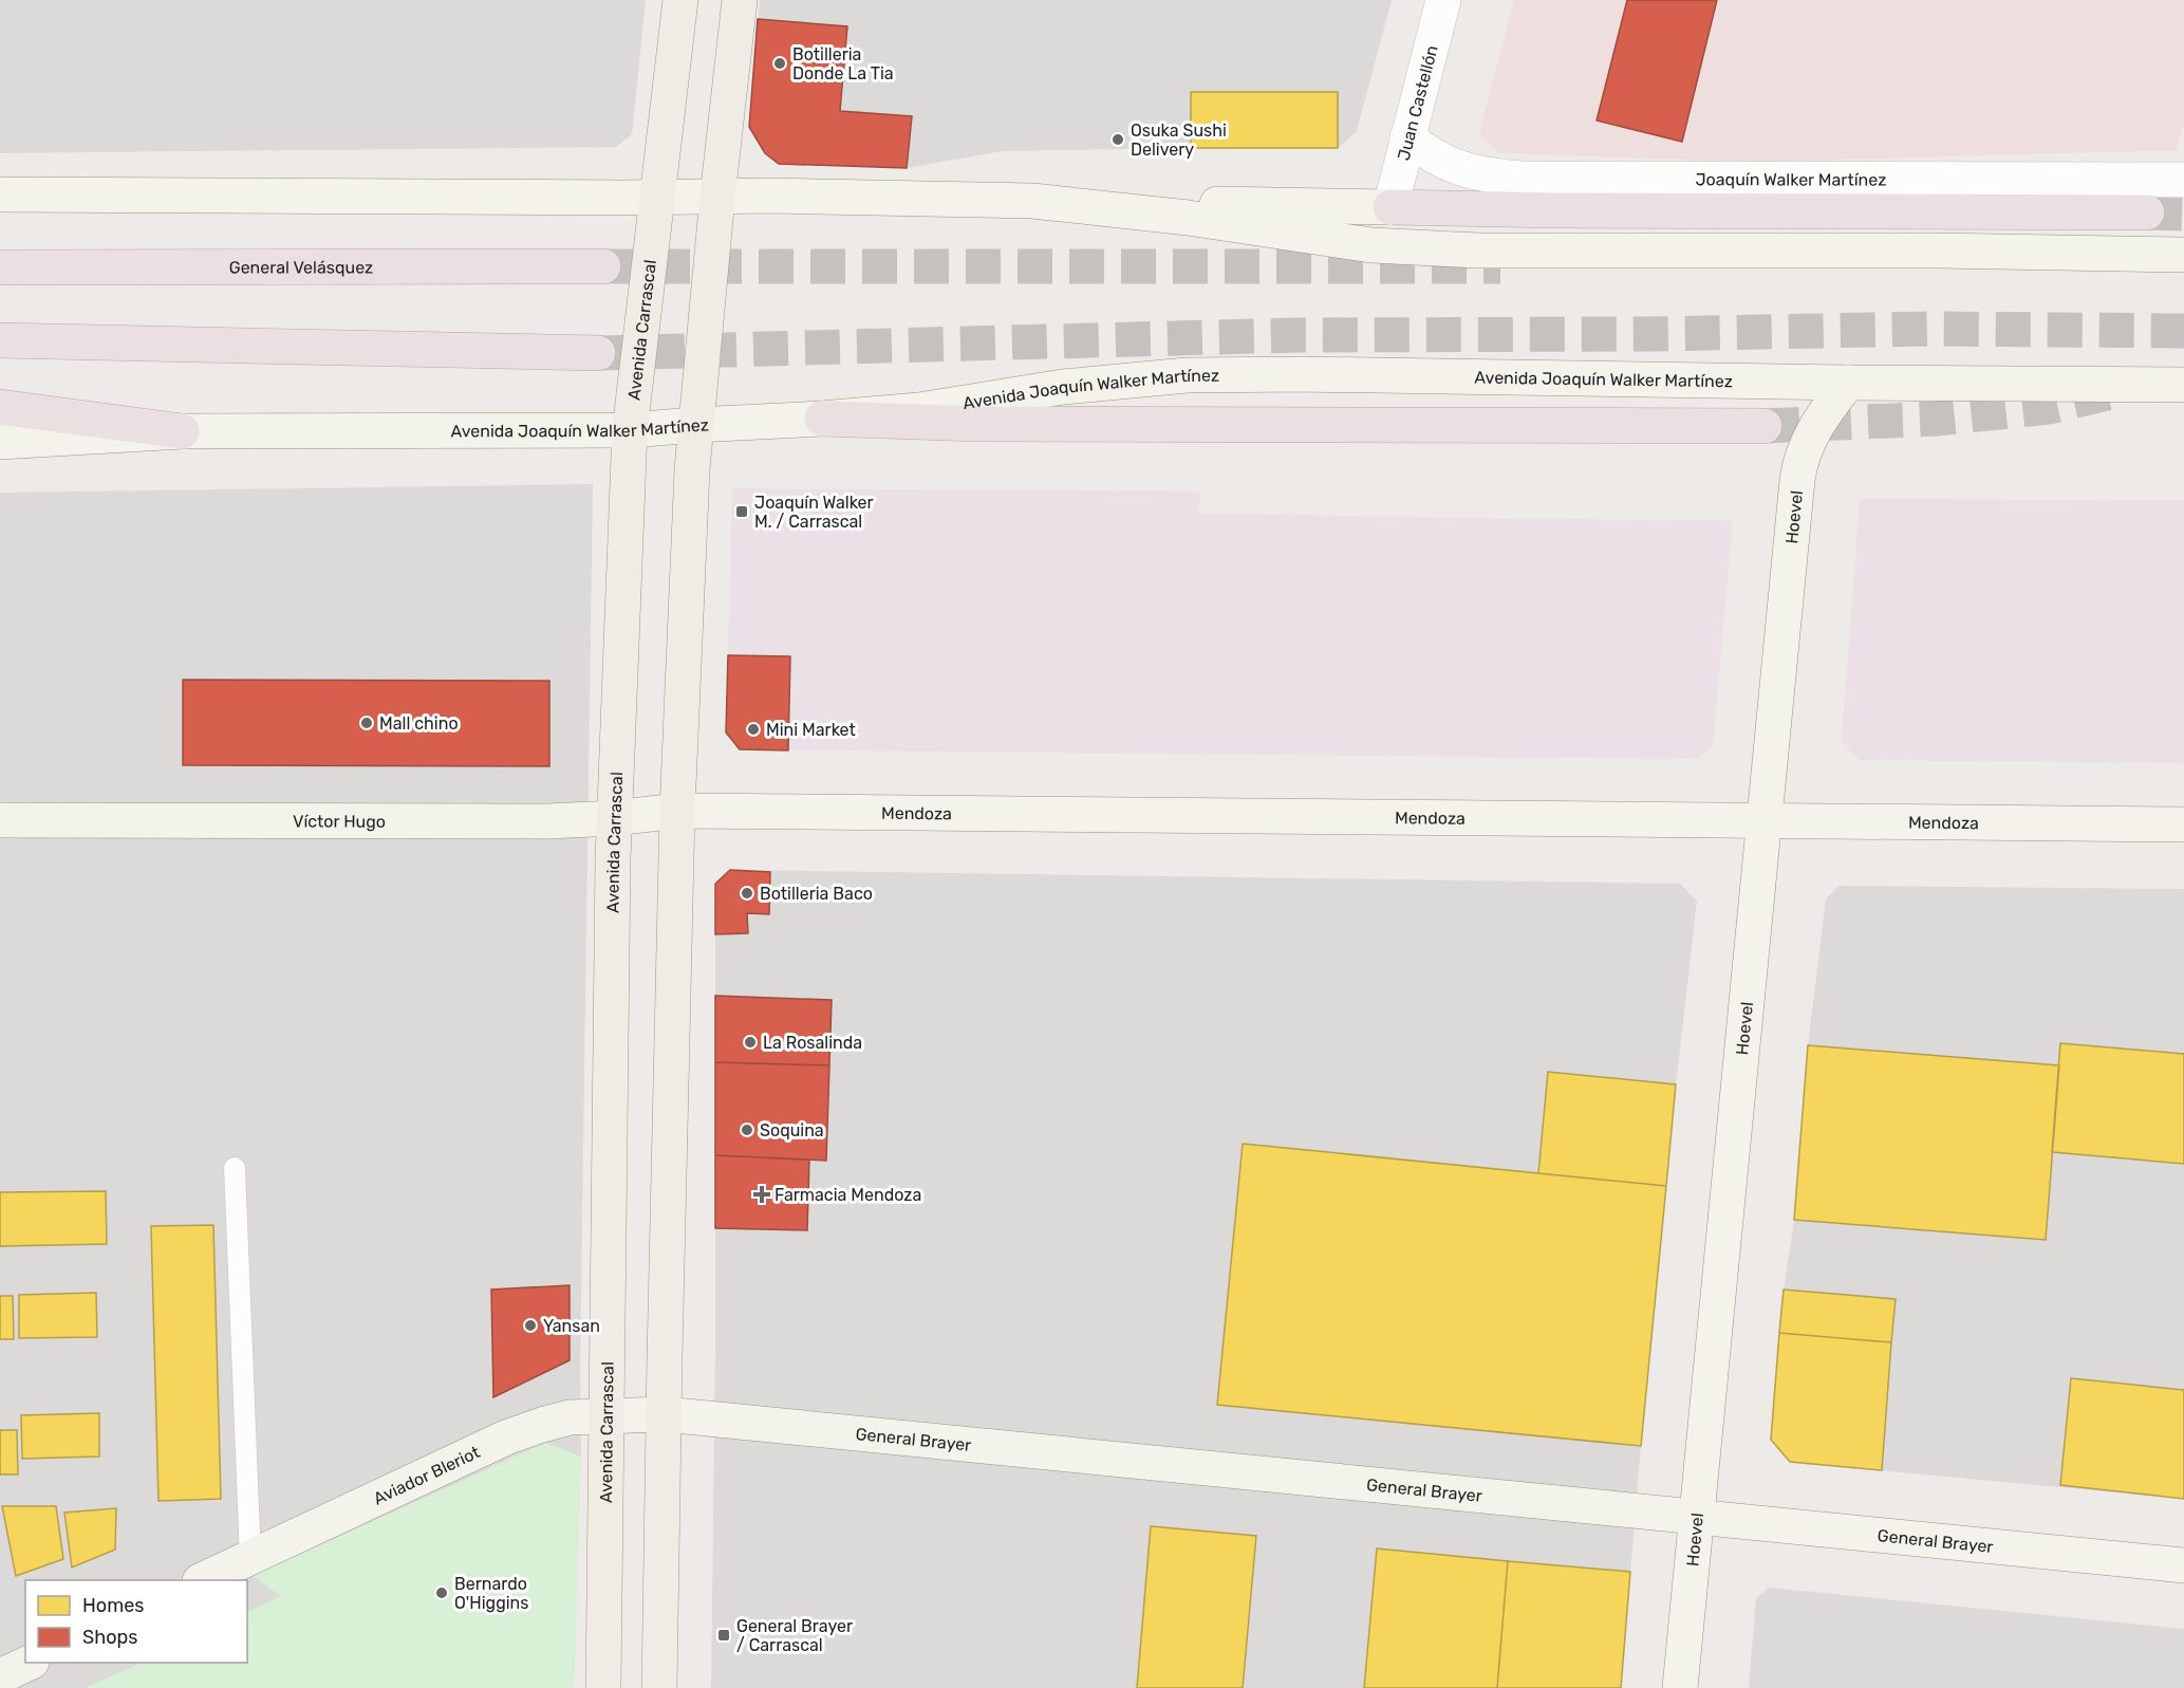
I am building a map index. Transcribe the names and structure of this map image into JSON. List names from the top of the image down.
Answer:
{
  "streets": {
    "highway": ["General Velásquez"],
    "main road": ["Avenida Carrascal"],
    "street": [
      "Juan Castellón",
      "Joaquín Walker Martínez",
      "Avenida Joaquín Walker Martínez",
      "Hoevel",
      "Mendoza",
      "Víctor Hugo",
      "General Brayer",
      "Aviador Bleriot"
    ]
  },
  "crossings": [
    ["Juan Castellón", "Joaquín Walker Martínez"],
    ["Avenida Carrascal", "Avenida Joaquín Walker Martínez"],
    ["Avenida Carrascal", "Víctor Hugo"],
    ["Avenida Carrascal", "Aviador Bleriot"],
    ["Avenida Joaquín Walker Martínez", "Hoevel"],
    ["Hoevel", "Mendoza"],
    ["Hoevel", "General Brayer"],
    ["Mendoza", "Víctor Hugo"],
    ["General Brayer", "Aviador Bleriot"]
  ],
  "places": {
    "other": [
      "Botilleria Donde La Tia",
      "Osuka Sushi Delivery",
      "Mall chino",
      "Mini Market",
      "Botilleria Baco",
      "La Rosalinda",
      "Soquina",
      "Yansan",
      "Bernardo O'Higgins"
    ],
    "transit": ["Joaquín Walker M. / Carrascal", "General Brayer / Carrascal"],
    "health": ["Farmacia Mendoza"]
  },
  "legend": ["Homes", "Shops"]
}
